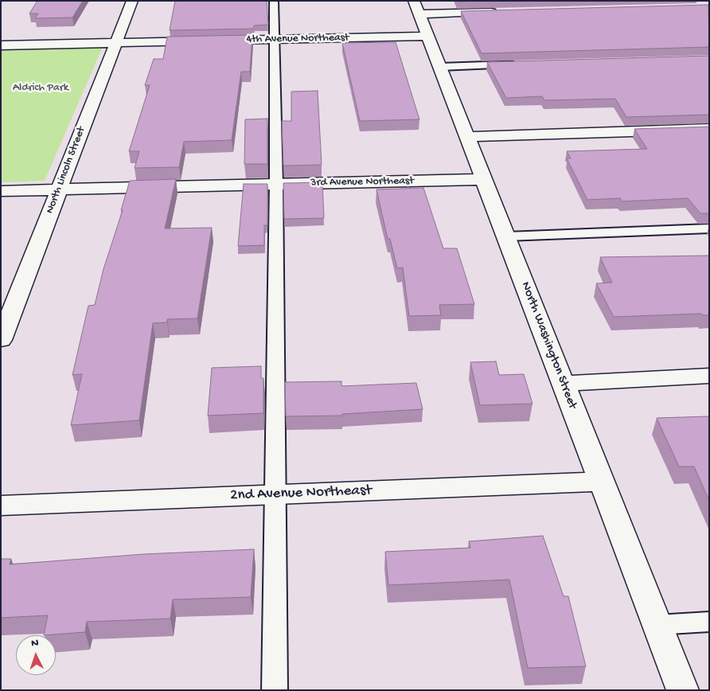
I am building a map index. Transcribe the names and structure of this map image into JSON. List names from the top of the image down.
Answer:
{
  "streets": {
    "street": [
      "4th Avenue Northeast",
      "North Lincoln Street",
      "3rd Avenue Northeast",
      "North Washington Street",
      "2nd Avenue Northeast"
    ]
  },
  "crossings": [
    ["4th Avenue Northeast", "North Lincoln Street"],
    ["4th Avenue Northeast", "North Washington Street"],
    ["North Lincoln Street", "3rd Avenue Northeast"],
    ["3rd Avenue Northeast", "North Washington Street"],
    ["North Washington Street", "2nd Avenue Northeast"]
  ],
  "parks": ["Aldrich Park"],
  "north": "top"
}
